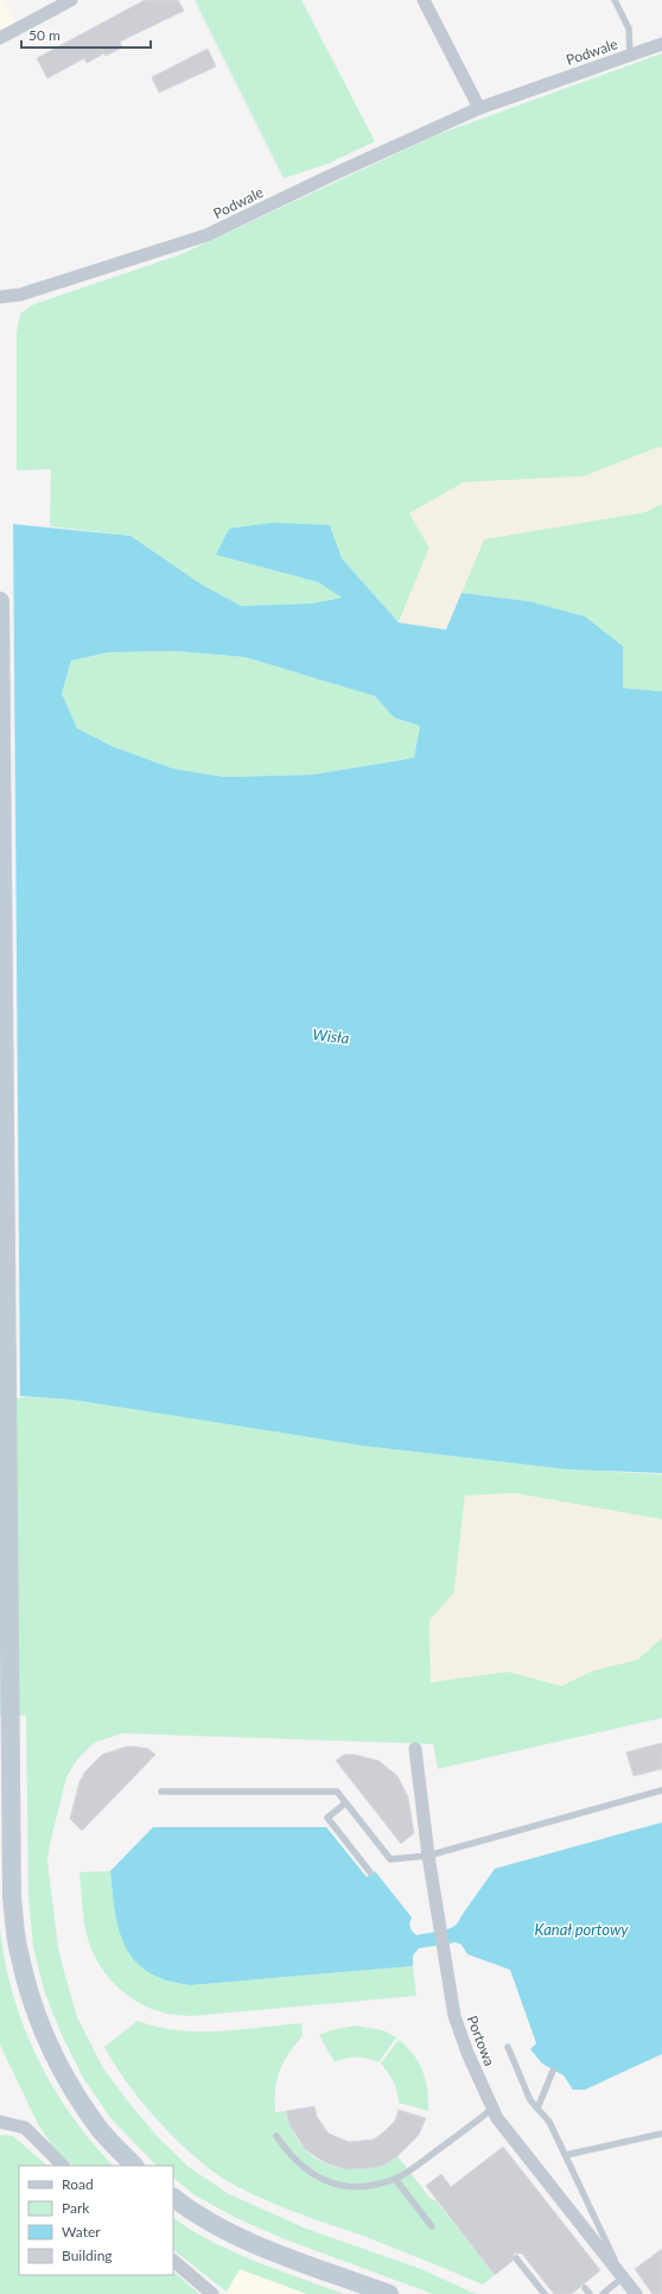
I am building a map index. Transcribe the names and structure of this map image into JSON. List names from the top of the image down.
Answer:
{
  "streets": {
    "street": ["Podwale", "Portowa"]
  },
  "water": ["Wisła", "Kanał portowy"],
  "legend": [
    "Road",
    "Park",
    "Water",
    "Building"
  ],
  "scale_bar": "50 m"
}
